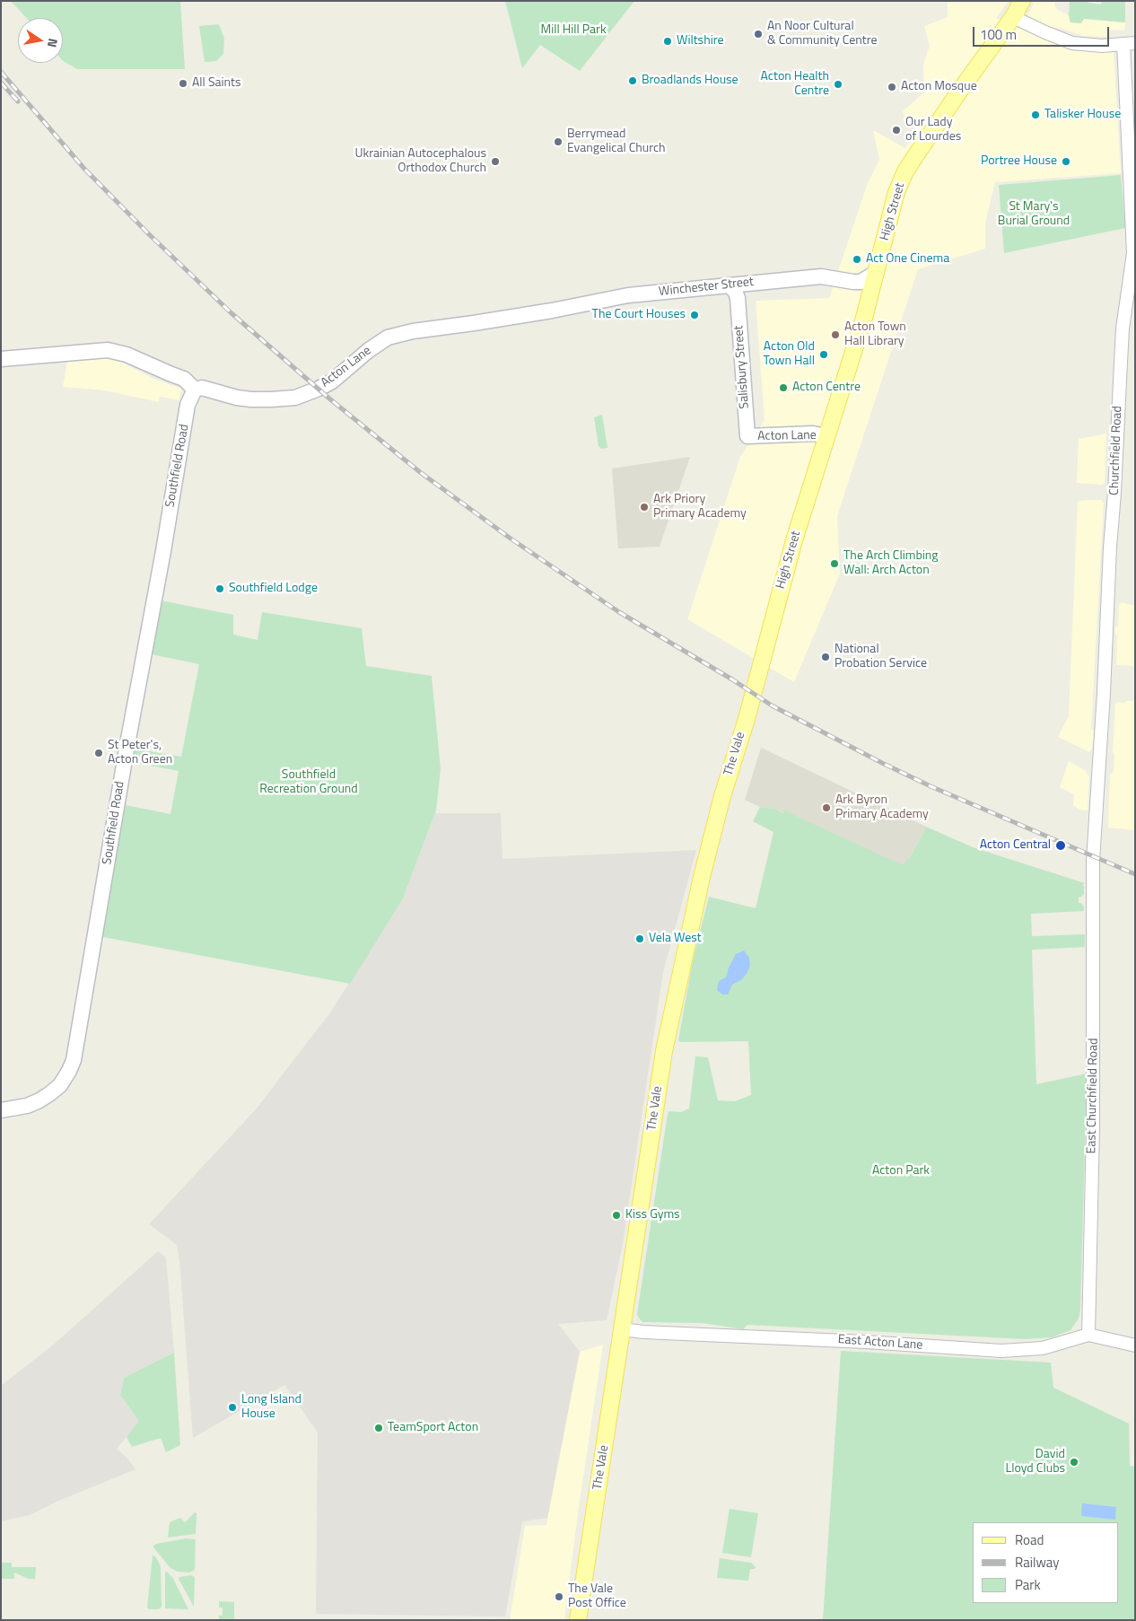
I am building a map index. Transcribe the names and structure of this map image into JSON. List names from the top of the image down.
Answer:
{
  "streets": {
    "main road": [
      "High Street",
      "Winchester Street",
      "Acton Lane",
      "Salisbury Street",
      "Southfield Road",
      "The Vale"
    ],
    "street": ["Churchfield Road", "East Churchfield Road", "East Acton Lane"]
  },
  "crossings": [
    ["High Street", "Winchester Street"],
    ["High Street", "Acton Lane"],
    ["High Street", "The Vale"],
    ["Winchester Street", "Acton Lane"],
    ["Winchester Street", "Salisbury Street"],
    ["Acton Lane", "Salisbury Street"],
    ["Acton Lane", "Southfield Road"],
    ["Churchfield Road", "East Churchfield Road"],
    ["The Vale", "East Acton Lane"],
    ["East Churchfield Road", "East Acton Lane"]
  ],
  "parks": [
    "Mill Hill Park",
    "St Mary's Burial Ground",
    "Southfield Recreation Ground",
    "Acton Park"
  ],
  "places": [
    "An Noor Cultural & Community Centre",
    "Wiltshire",
    "Broadlands House",
    "All Saints",
    "Acton Health Centre",
    "Acton Mosque",
    "Talisker House",
    "Our Lady of Lourdes",
    "Berrymead Evangelical Church",
    "Ukrainian Autocephalous Orthodox Church",
    "Portree House",
    "Act One Cinema",
    "The Court Houses",
    "Acton Town Hall Library",
    "Acton Old Town Hall",
    "Acton Centre",
    "Ark Priory Primary Academy",
    "The Arch Climbing Wall: Arch Acton",
    "Southfield Lodge",
    "National Probation Service",
    "St Peter's, Acton Green",
    "Ark Byron Primary Academy",
    "Acton Central",
    "Vela West",
    "Kiss Gyms",
    "Long Island House",
    "TeamSport Acton",
    "David Lloyd Clubs",
    "The Vale Post Office"
  ],
  "legend": ["Road", "Railway", "Park"],
  "scale_bar": "100 m",
  "north": "right"
}
